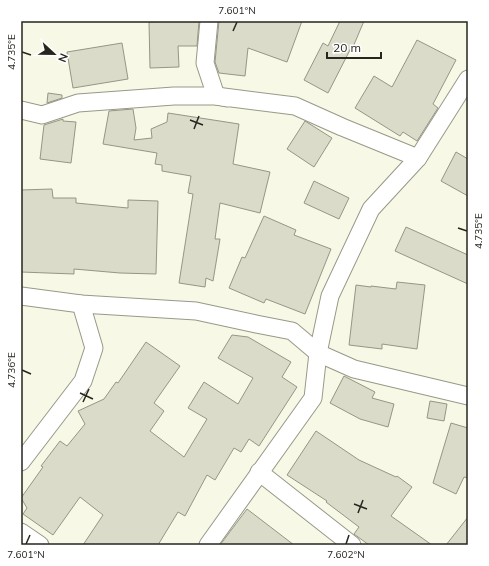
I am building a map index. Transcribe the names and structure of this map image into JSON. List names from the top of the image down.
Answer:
{
  "scale_bar": "20 m",
  "north": "right",
  "coordinates": [
    "7.601°N",
    "4.735°E",
    "4.736°E",
    "7.602°N"
  ]
}
